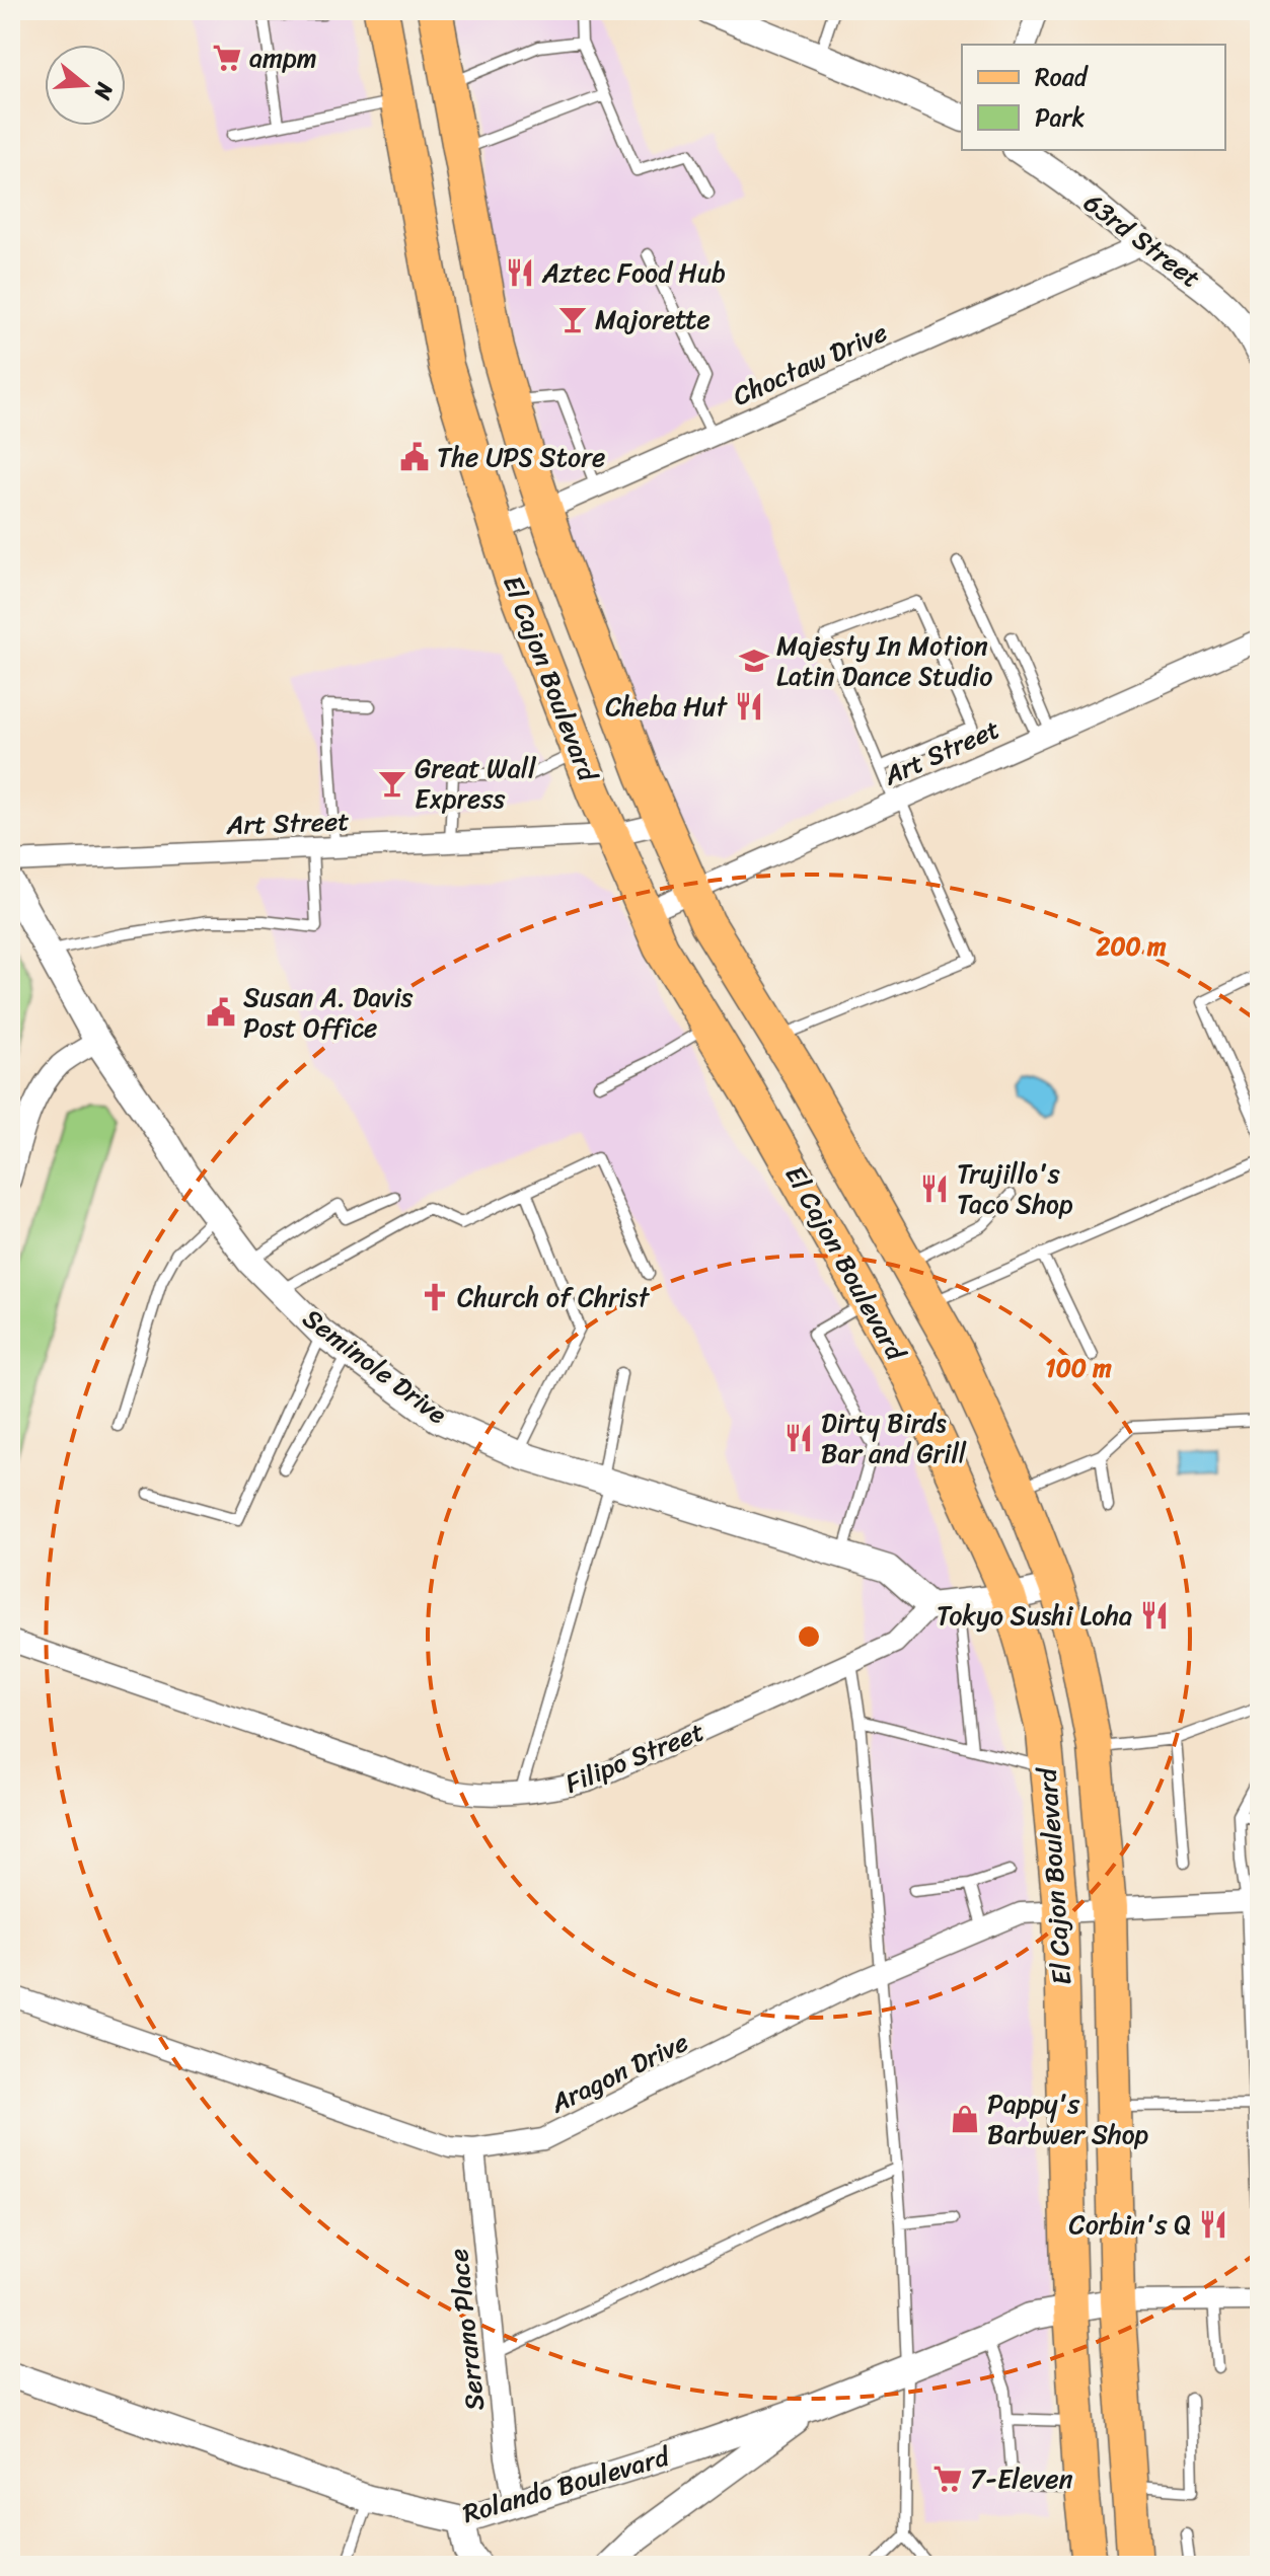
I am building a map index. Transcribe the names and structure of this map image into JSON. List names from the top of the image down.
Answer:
{
  "streets": {
    "main road": ["El Cajon Boulevard"],
    "street": [
      "63rd Street",
      "Choctaw Drive",
      "Art Street",
      "Seminole Drive",
      "Filipo Street",
      "Aragon Drive",
      "Serrano Place",
      "Rolando Boulevard"
    ]
  },
  "crossings": [
    ["63rd Street", "Choctaw Drive"],
    ["Choctaw Drive", "El Cajon Boulevard"],
    ["El Cajon Boulevard", "Art Street"],
    ["El Cajon Boulevard", "Aragon Drive"],
    ["El Cajon Boulevard", "Rolando Boulevard"],
    ["Seminole Drive", "Filipo Street"],
    ["Aragon Drive", "Serrano Place"],
    ["Serrano Place", "Rolando Boulevard"]
  ],
  "places": {
    "supermarket": ["ampm", "7-Eleven"],
    "restaurant": [
      "Aztec Food Hub",
      "Cheba Hut",
      "Trujillo's Taco Shop",
      "Dirty Birds Bar and Grill",
      "Tokyo Sushi Loha",
      "Corbin's Q"
    ],
    "bar": ["Majorette", "Great Wall Express"],
    "public building": ["The UPS Store", "Susan A. Davis Post Office"],
    "school or university": ["Majesty In Motion Latin Dance Studio"],
    "church": ["Church of Christ"],
    "shop": ["Pappy's Barbwer Shop"]
  },
  "legend": ["Road", "Park"],
  "north": "right",
  "rings": ["200 m", "100 m"]
}
